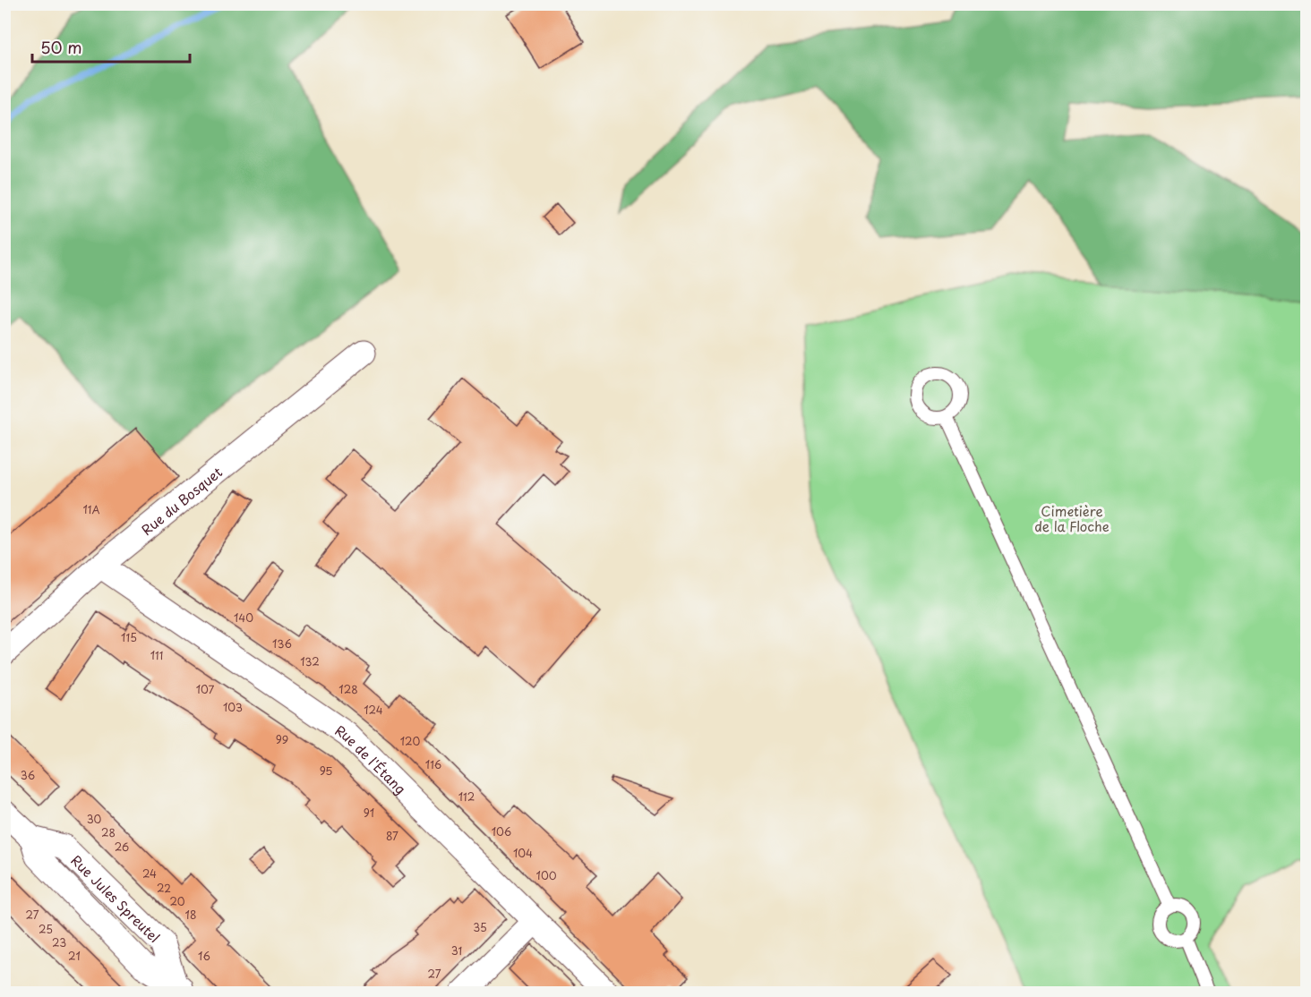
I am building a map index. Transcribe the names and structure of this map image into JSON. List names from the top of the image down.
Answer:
{
  "streets": {
    "street": ["Rue du Bosquet", "Rue de l'Étang", "Rue Jules Spreutel"]
  },
  "crossings": [
    ["Rue du Bosquet", "Rue de l'Étang"]
  ],
  "parks": ["Cimetière de la Floche"],
  "house_numbers": [
    "11A",
    "140",
    "115",
    "136",
    "111",
    "132",
    "107",
    "128",
    "103",
    "124",
    "99",
    "120",
    "116",
    "95",
    "36",
    "112",
    "91",
    "30",
    "106",
    "28",
    "87",
    "26",
    "104",
    "24",
    "100",
    "22",
    "20",
    "27",
    "18",
    "35",
    "25",
    "23",
    "31",
    "21",
    "16",
    "27"
  ],
  "scale_bar": "50 m"
}
